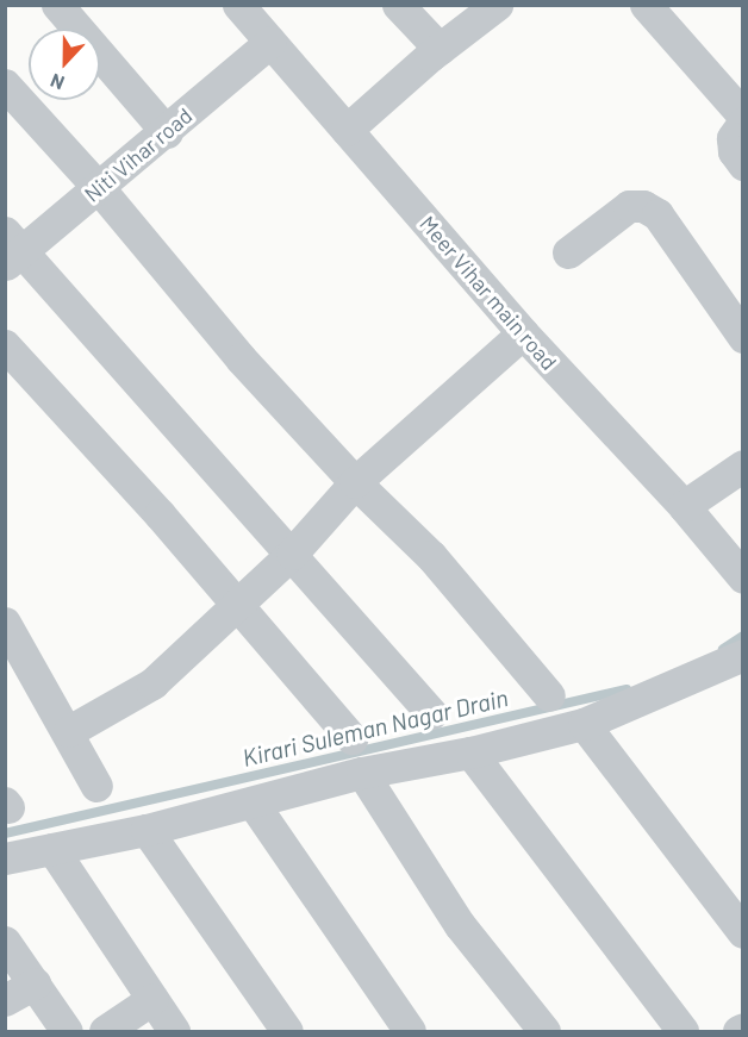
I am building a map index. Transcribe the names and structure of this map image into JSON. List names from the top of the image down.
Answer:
{
  "streets": {
    "street": ["Niti Vihar road", "Meer Vihar main road"]
  },
  "crossings": [
    ["Niti Vihar road", "Meer Vihar main road"]
  ],
  "water": ["Kirari Suleman Nagar Drain"],
  "north": "bottom"
}
